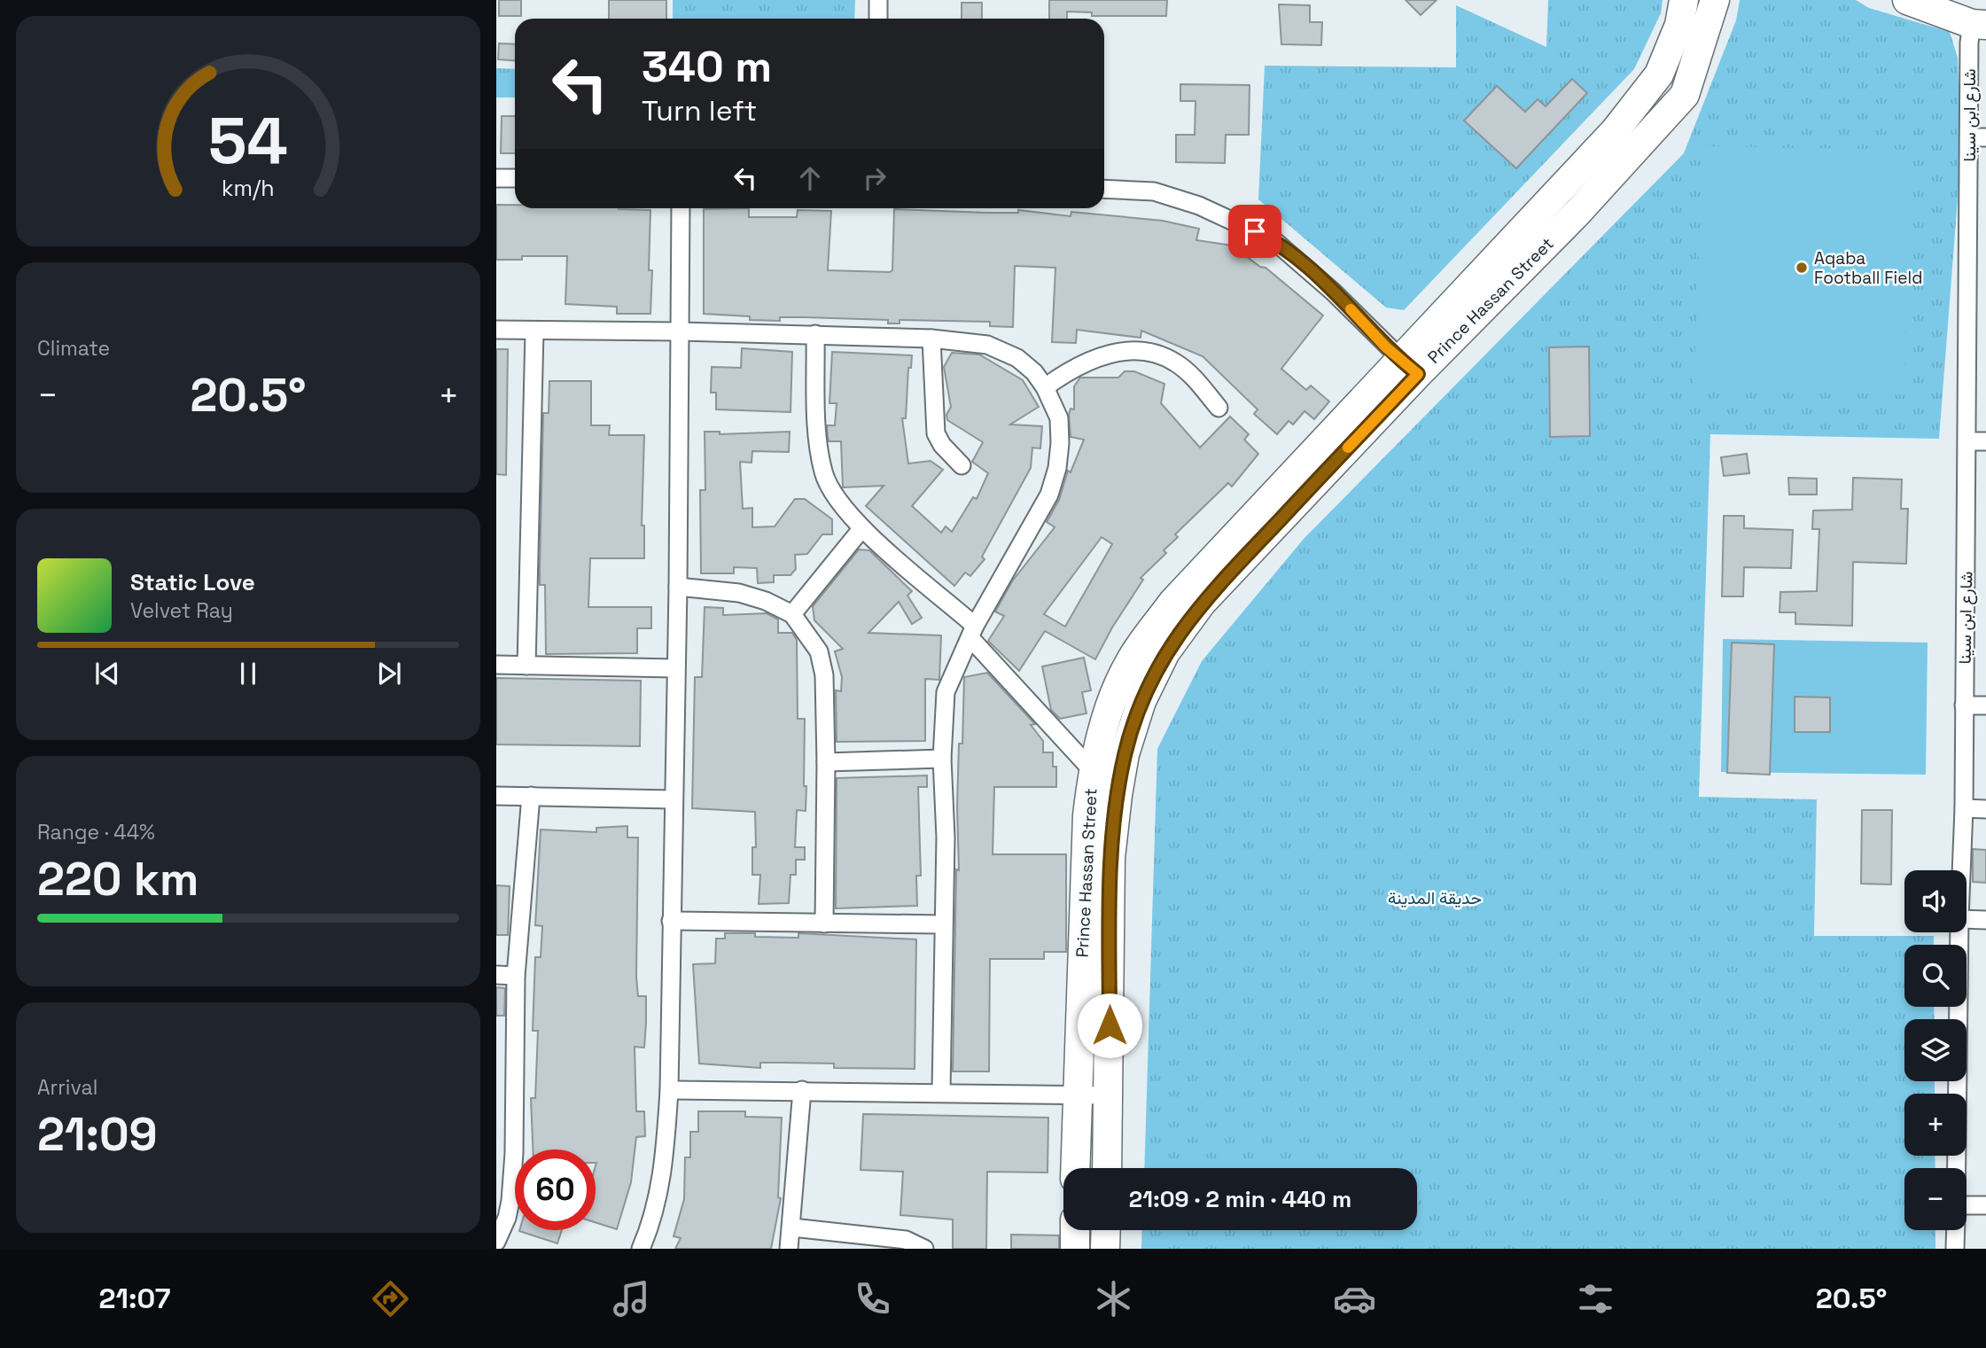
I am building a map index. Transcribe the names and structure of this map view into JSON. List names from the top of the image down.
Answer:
{
  "streets": {
    "main road": ["Prince Hassan Street"],
    "street": ["شارع ابن سينا"]
  },
  "parks": ["حديقة المدينة"],
  "places": ["Aqaba Football Field"],
  "page": {
    "turn": ["340 m", "Turn left"],
    "tile": [
      "Climate",
      ["Range · 44%", "220 km"],
      ["Arrival", "21:09"]
    ],
    "heat": ["−", "20.5°", "+"],
    "song": ["Static Love", "Velvet Ray"],
    "map_buttons": ["+", "−"],
    "limit": "60",
    "trip": "21:09 · 2 min · 440 m",
    "tabs": ["21:07", "20.5°"],
    "gauge": ["54", "km/h"]
  }
}
